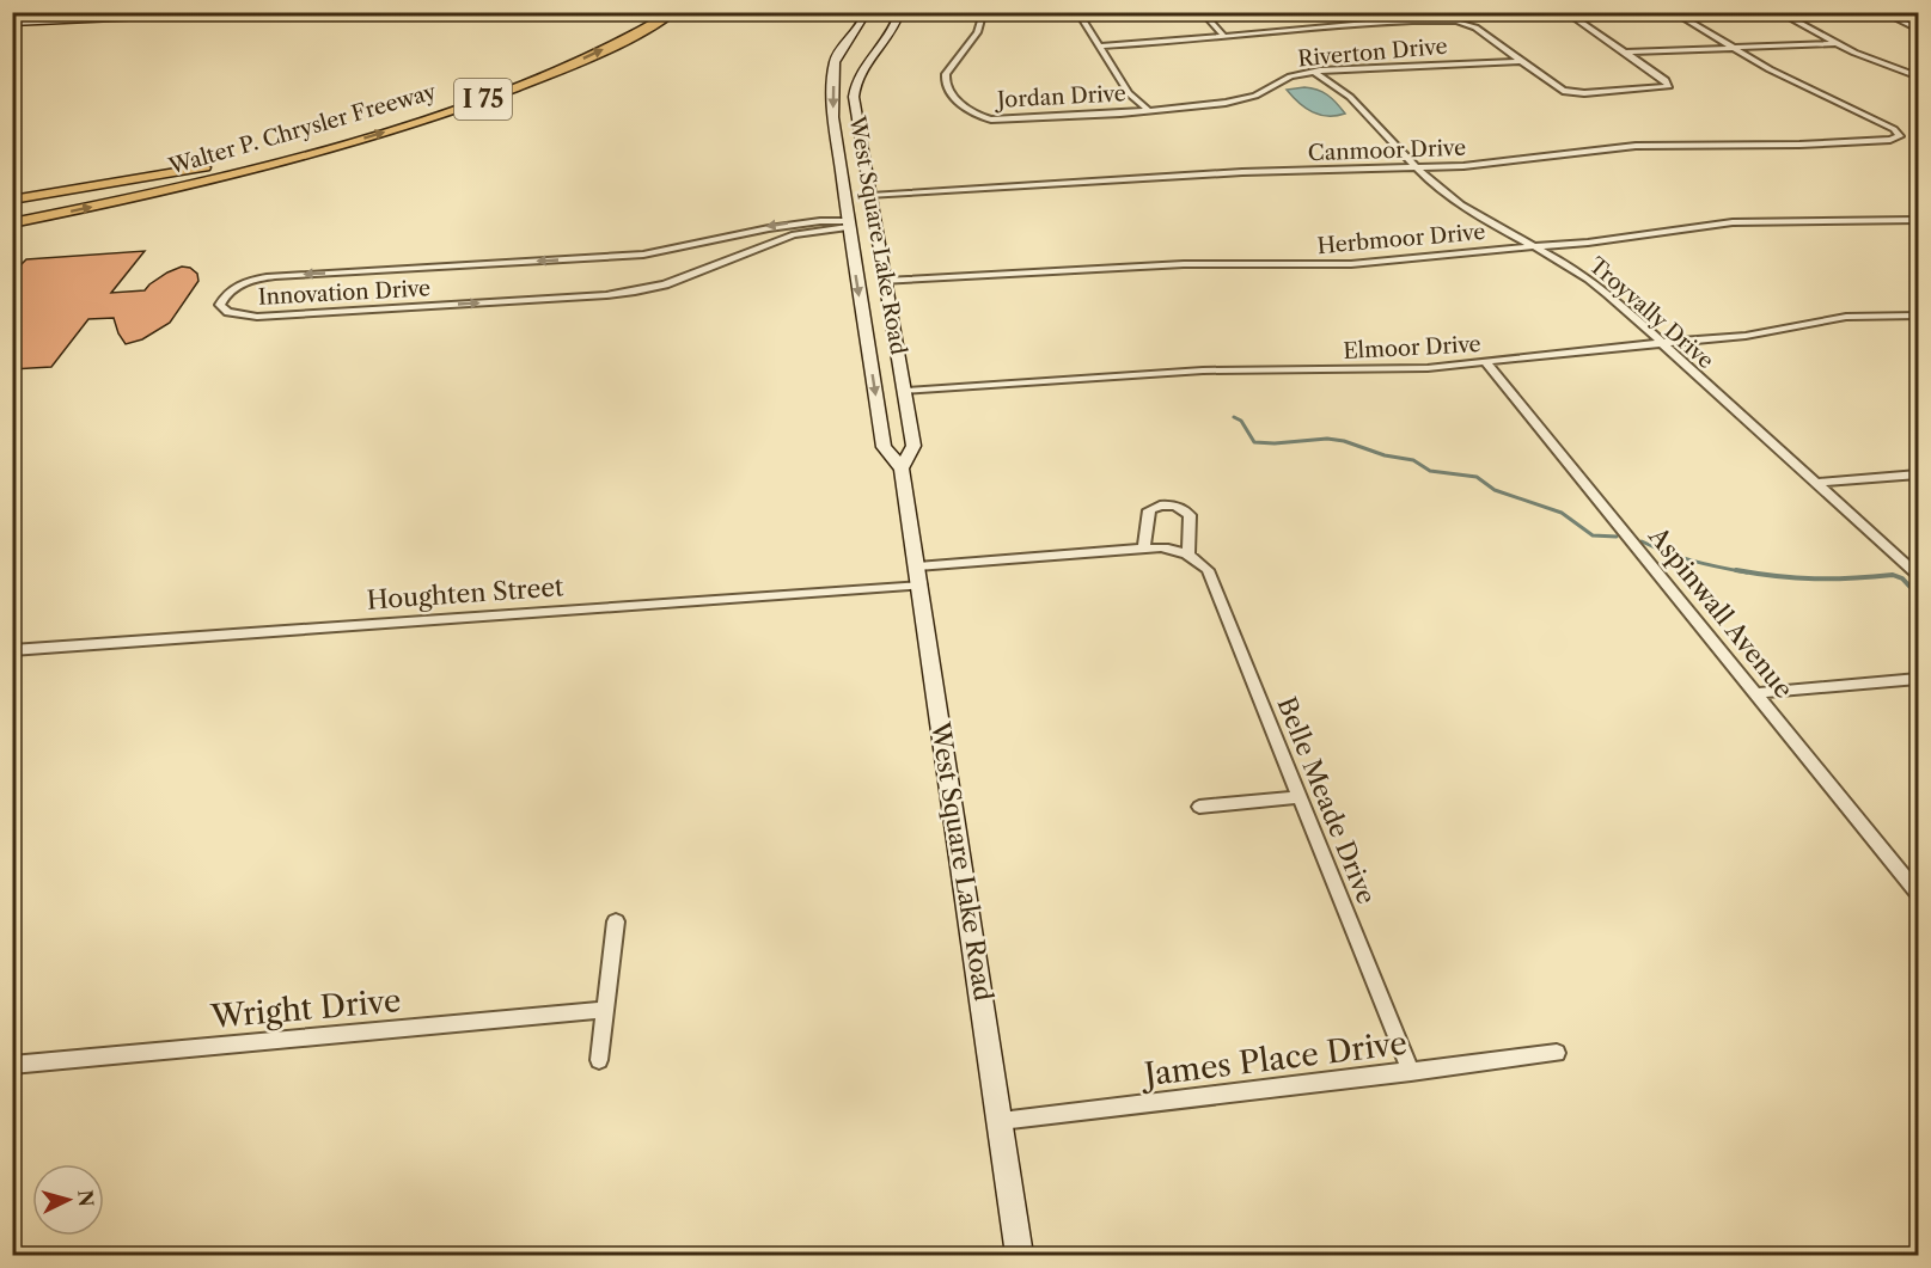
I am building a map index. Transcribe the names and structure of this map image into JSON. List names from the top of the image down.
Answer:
{
  "streets": {
    "highway": ["I 75", "Walter P. Chrysler Freeway"],
    "main road": ["West Square Lake Road"],
    "street": [
      "Riverton Drive",
      "Jordan Drive",
      "Canmoor Drive",
      "Herbmoor Drive",
      "Innovation Drive",
      "Troyvally Drive",
      "Elmoor Drive",
      "Houghten Street",
      "Aspinwall Avenue",
      "Belle Meade Drive",
      "Wright Drive",
      "James Place Drive"
    ]
  },
  "crossings": [
    ["Riverton Drive", "Jordan Drive"],
    ["Riverton Drive", "Troyvally Drive"],
    ["Canmoor Drive", "West Square Lake Road"],
    ["Canmoor Drive", "Troyvally Drive"],
    ["West Square Lake Road", "Herbmoor Drive"],
    ["West Square Lake Road", "Innovation Drive"],
    ["West Square Lake Road", "Elmoor Drive"],
    ["West Square Lake Road", "Houghten Street"],
    ["West Square Lake Road", "James Place Drive"],
    ["Herbmoor Drive", "Troyvally Drive"],
    ["Troyvally Drive", "Elmoor Drive"],
    ["Elmoor Drive", "Aspinwall Avenue"],
    ["Houghten Street", "Belle Meade Drive"],
    ["Belle Meade Drive", "James Place Drive"]
  ],
  "north": "right"
}
